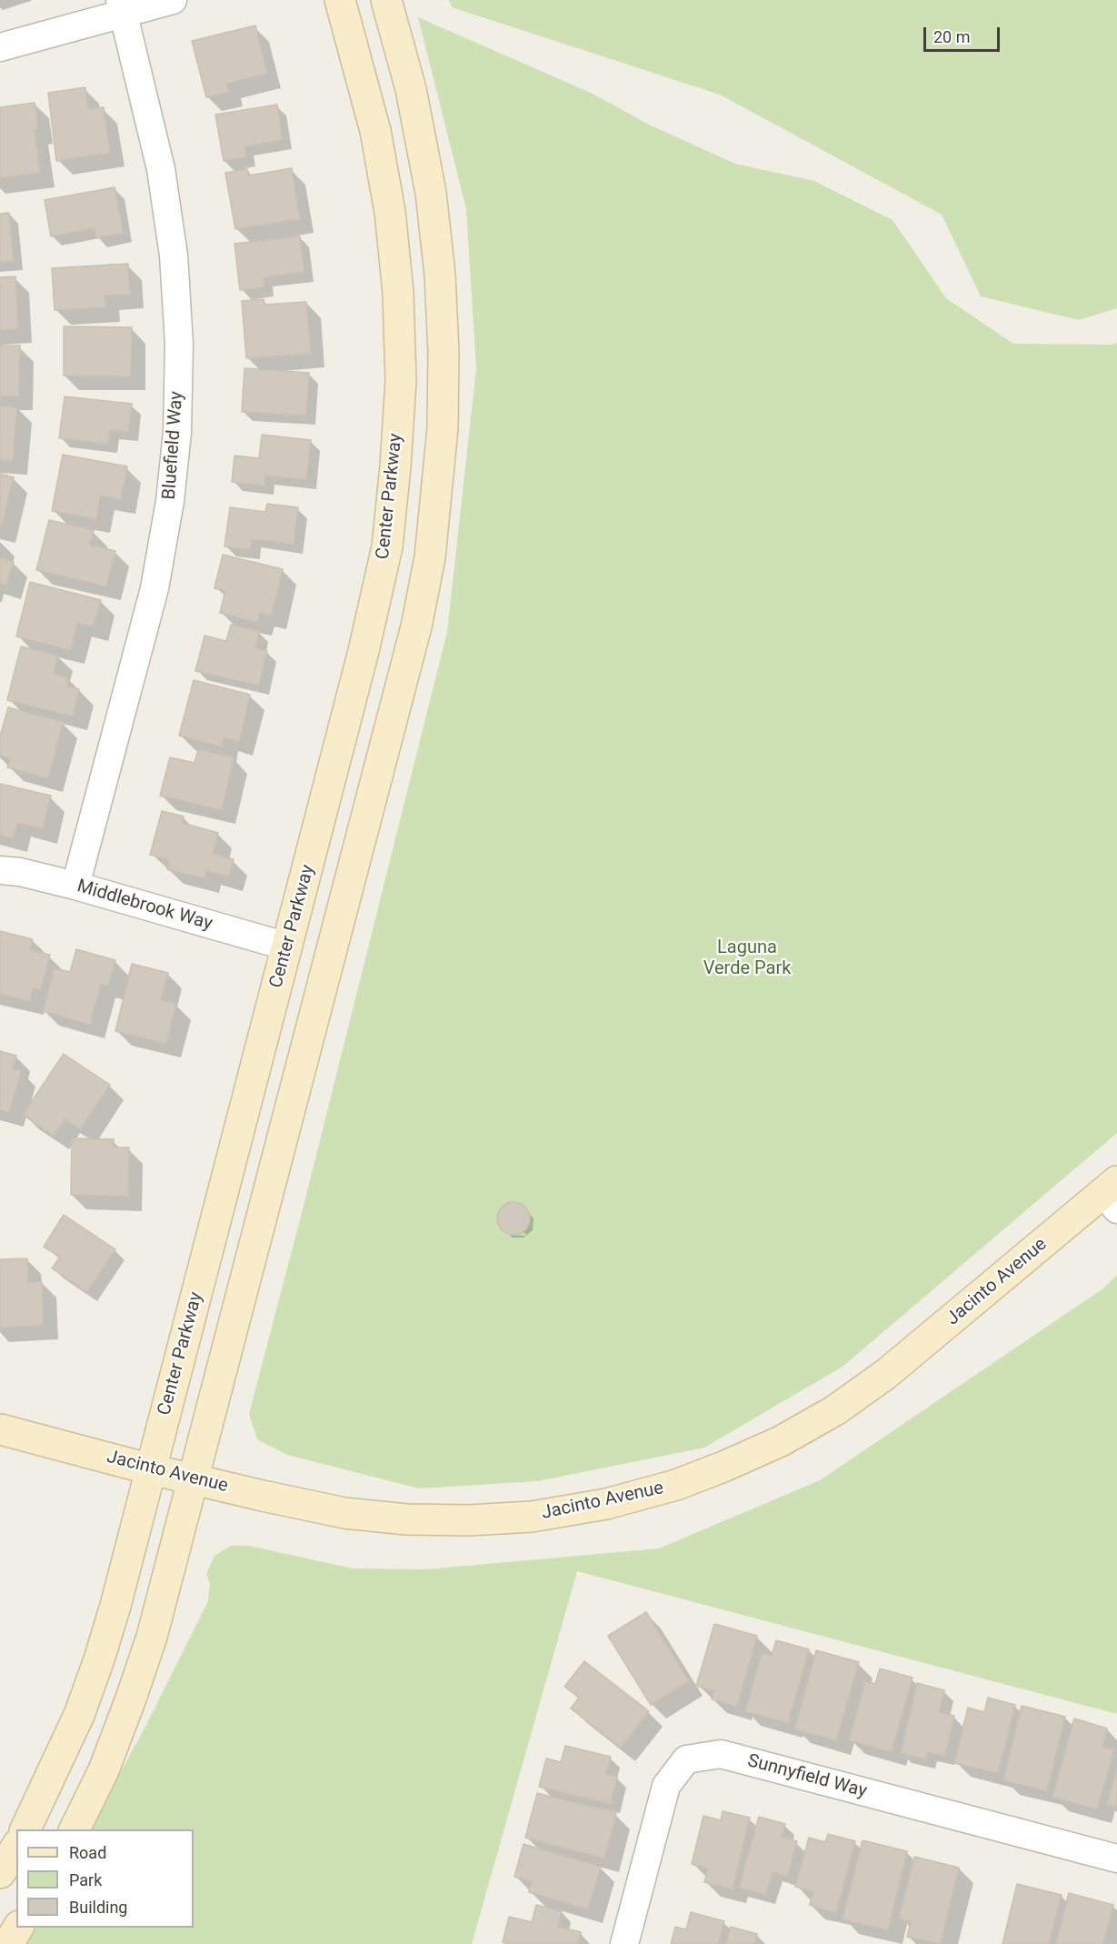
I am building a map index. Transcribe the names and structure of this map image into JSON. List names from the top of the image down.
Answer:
{
  "streets": {
    "main road": ["Center Parkway", "Jacinto Avenue"],
    "street": ["Bluefield Way", "Middlebrook Way", "Sunnyfield Way"]
  },
  "crossings": [
    ["Bluefield Way", "Middlebrook Way"],
    ["Center Parkway", "Middlebrook Way"],
    ["Center Parkway", "Jacinto Avenue"]
  ],
  "parks": ["Laguna Verde Park"],
  "legend": ["Road", "Park", "Building"],
  "scale_bar": "20 m"
}
